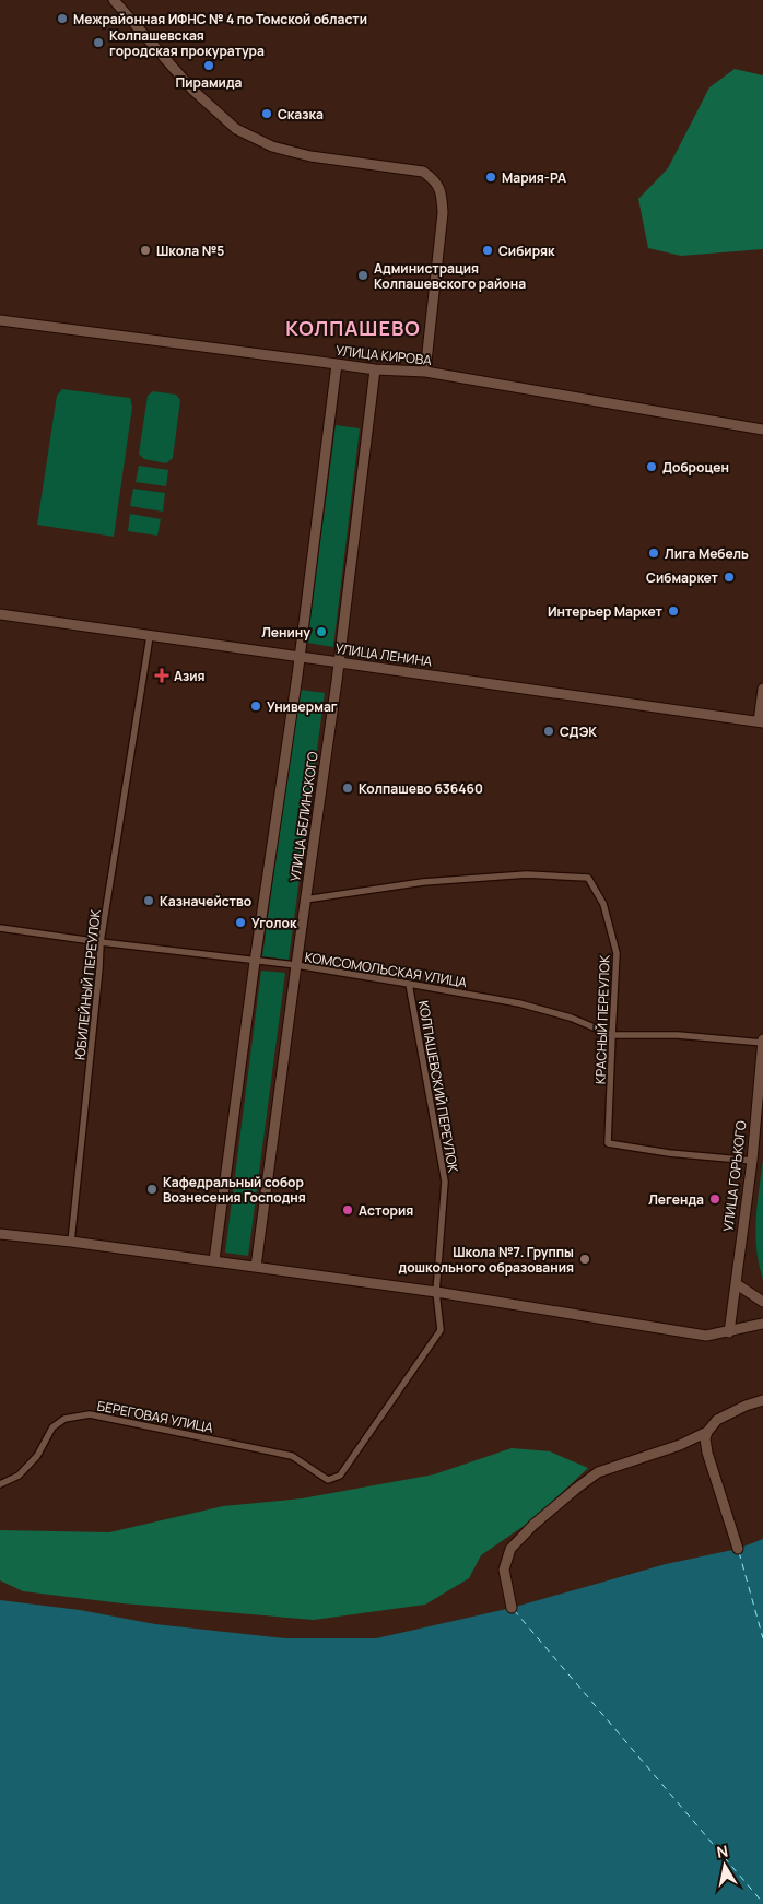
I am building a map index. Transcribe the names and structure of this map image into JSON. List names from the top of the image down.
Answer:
{
  "streets": {
    "street": [
      "УЛИЦА КИРОВА",
      "УЛИЦА ЛЕНИНА",
      "УЛИЦА БЕЛИНСКОГО",
      "КОМСОМОЛЬСКАЯ УЛИЦА",
      "ЮБИЛЕЙНЫЙ ПЕРЕУЛОК",
      "КРАСНЫЙ ПЕРЕУЛОК",
      "КОЛПАШЕВСКИЙ ПЕРЕУЛОК",
      "УЛИЦА ГОРЬКОГО",
      "БЕРЕГОВАЯ УЛИЦА"
    ]
  },
  "crossings": [
    ["УЛИЦА КИРОВА", "УЛИЦА БЕЛИНСКОГО"],
    ["УЛИЦА ЛЕНИНА", "УЛИЦА БЕЛИНСКОГО"],
    ["УЛИЦА ЛЕНИНА", "ЮБИЛЕЙНЫЙ ПЕРЕУЛОК"],
    ["УЛИЦА БЕЛИНСКОГО", "КОМСОМОЛЬСКАЯ УЛИЦА"],
    ["УЛИЦА БЕЛИНСКОГО", "КРАСНЫЙ ПЕРЕУЛОК"],
    ["КОМСОМОЛЬСКАЯ УЛИЦА", "ЮБИЛЕЙНЫЙ ПЕРЕУЛОК"],
    ["КОМСОМОЛЬСКАЯ УЛИЦА", "КРАСНЫЙ ПЕРЕУЛОК"],
    ["КОМСОМОЛЬСКАЯ УЛИЦА", "КОЛПАШЕВСКИЙ ПЕРЕУЛОК"],
    ["КОМСОМОЛЬСКАЯ УЛИЦА", "УЛИЦА ГОРЬКОГО"],
    ["КРАСНЫЙ ПЕРЕУЛОК", "УЛИЦА ГОРЬКОГО"],
    ["КОЛПАШЕВСКИЙ ПЕРЕУЛОК", "БЕРЕГОВАЯ УЛИЦА"]
  ],
  "districts": ["КОЛПАШЕВО"],
  "places": {
    "other": [
      "Межрайонная ИФНС № 4 по Томской области",
      "Колпашевская городская прокуратура",
      "Пирамида",
      "Сказка",
      "Мария-РА",
      "Школа №5",
      "Сибиряк",
      "Администрация Колпашевского района",
      "Доброцен",
      "Лига Мебель",
      "Сибмаркет",
      "Интерьер Маркет",
      "Ленину",
      "Универмаг",
      "СДЭК",
      "Колпашево 636460",
      "Казначейство",
      "Уголок",
      "Кафедральный собор Вознесения Господня",
      "Легенда",
      "Астория",
      "Школа №7. Группы дошкольного образования"
    ],
    "health": ["Азия"]
  },
  "north": "top"
}
